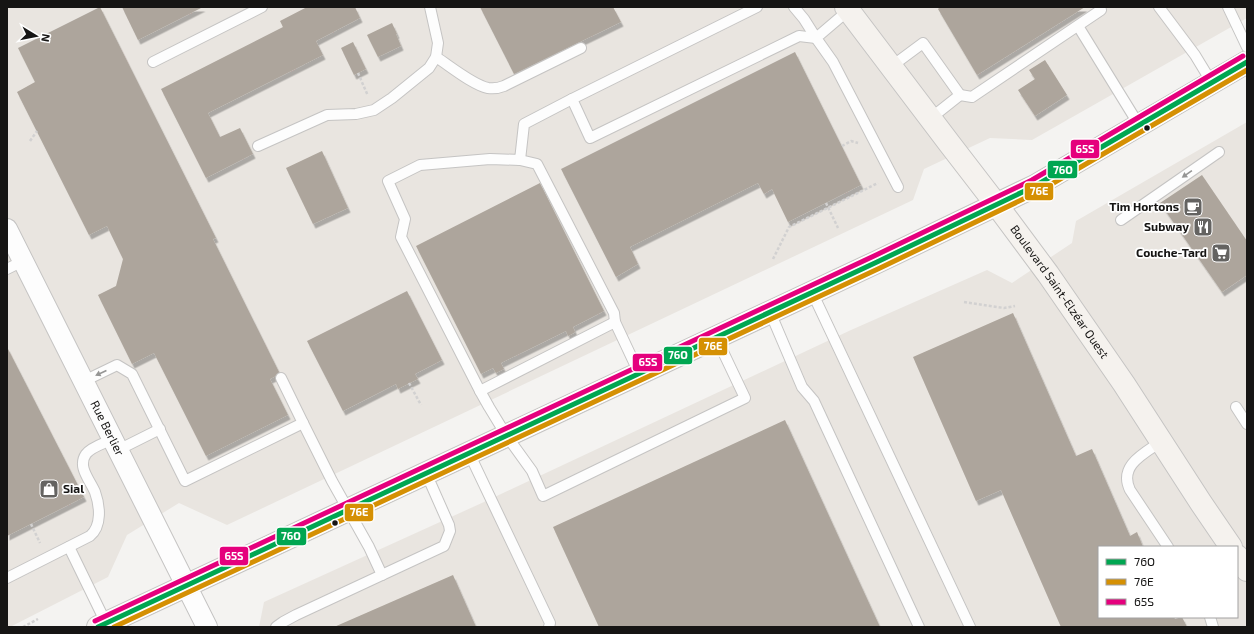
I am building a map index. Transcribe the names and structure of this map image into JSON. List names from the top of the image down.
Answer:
{
  "streets": {
    "street": ["Boulevard Saint-Elzéar Ouest", "Rue Berlier"]
  },
  "places": {
    "cafe": ["Tim Hortons"],
    "restaurant": ["Subway"],
    "supermarket": ["Couche-Tard"],
    "shop": ["Sial"]
  },
  "lines": ["transit line 65S", "transit line 76O", "transit line 76E"],
  "legend": ["76O", "76E", "65S"],
  "north": "right"
}
